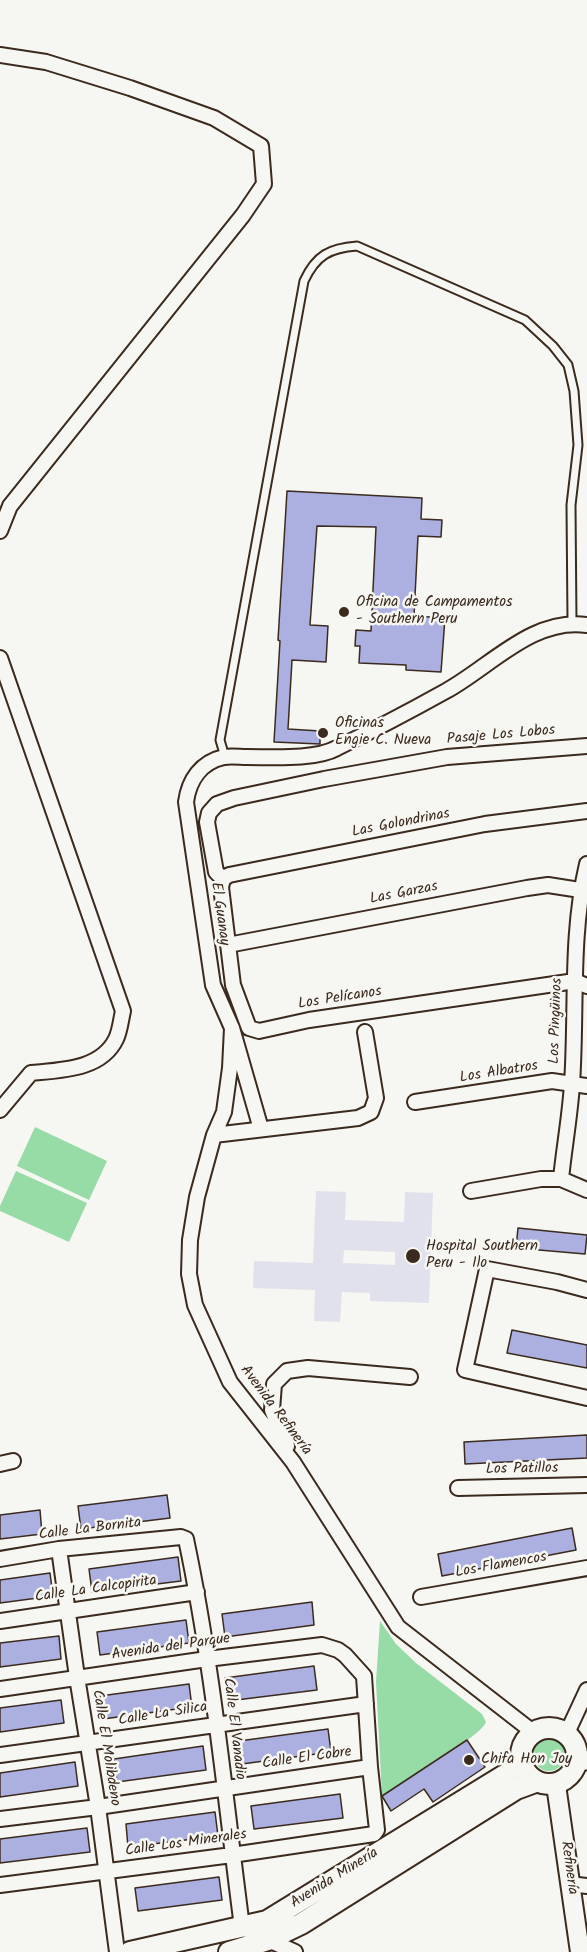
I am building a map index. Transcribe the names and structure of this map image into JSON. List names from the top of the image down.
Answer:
{
  "streets": {
    "main road": ["Avenida Minería"],
    "street": [
      "Pasaje Los Lobos",
      "Las Golondrinas",
      "Las Garzas",
      "El Guanay",
      "Los Pelícanos",
      "Los Pingüinos",
      "Los Albatros",
      "Avenida Refinería",
      "Los Patillos",
      "Calle La Bornita",
      "Los Flamencos",
      "Calle La Calcopirita",
      "Avenida del Parque",
      "Calle La Silica",
      "Calle El Vanadio",
      "Calle El Molibdeno",
      "Calle El Cobre",
      "Calle Los Minerales",
      "Refinería"
    ]
  },
  "crossings": [
    ["Pasaje Los Lobos", "Las Golondrinas"],
    ["Pasaje Los Lobos", "Los Pelícanos"],
    ["Las Golondrinas", "Los Pelícanos"],
    ["Las Garzas", "Los Pelícanos"],
    ["Las Garzas", "Los Pingüinos"],
    ["El Guanay", "Avenida Refinería"],
    ["Los Pelícanos", "Los Pingüinos"],
    ["Los Pingüinos", "Los Albatros"],
    ["Avenida Refinería", "Refinería"],
    ["Avenida Refinería", "Avenida Minería"],
    ["Calle La Bornita", "Calle El Vanadio"],
    ["Calle La Bornita", "Calle El Molibdeno"],
    ["Calle La Calcopirita", "Calle El Vanadio"],
    ["Calle La Calcopirita", "Calle El Molibdeno"],
    ["Avenida del Parque", "Calle La Silica"],
    ["Avenida del Parque", "Calle El Vanadio"],
    ["Avenida del Parque", "Calle El Molibdeno"],
    ["Calle La Silica", "Calle El Vanadio"],
    ["Calle La Silica", "Calle El Molibdeno"],
    ["Calle El Vanadio", "Calle El Cobre"],
    ["Calle El Vanadio", "Calle Los Minerales"],
    ["Calle El Vanadio", "Avenida Minería"],
    ["Calle El Molibdeno", "Calle El Cobre"],
    ["Calle El Molibdeno", "Calle Los Minerales"],
    ["Calle El Cobre", "Calle Los Minerales"],
    ["Refinería", "Avenida Minería"]
  ],
  "places": [
    "Oficina de Campamentos - Southern Peru",
    "Oficinas Engie C. Nueva",
    "Hospital Southern Peru - Ilo",
    "Chifa Hon Joy"
  ]
}
